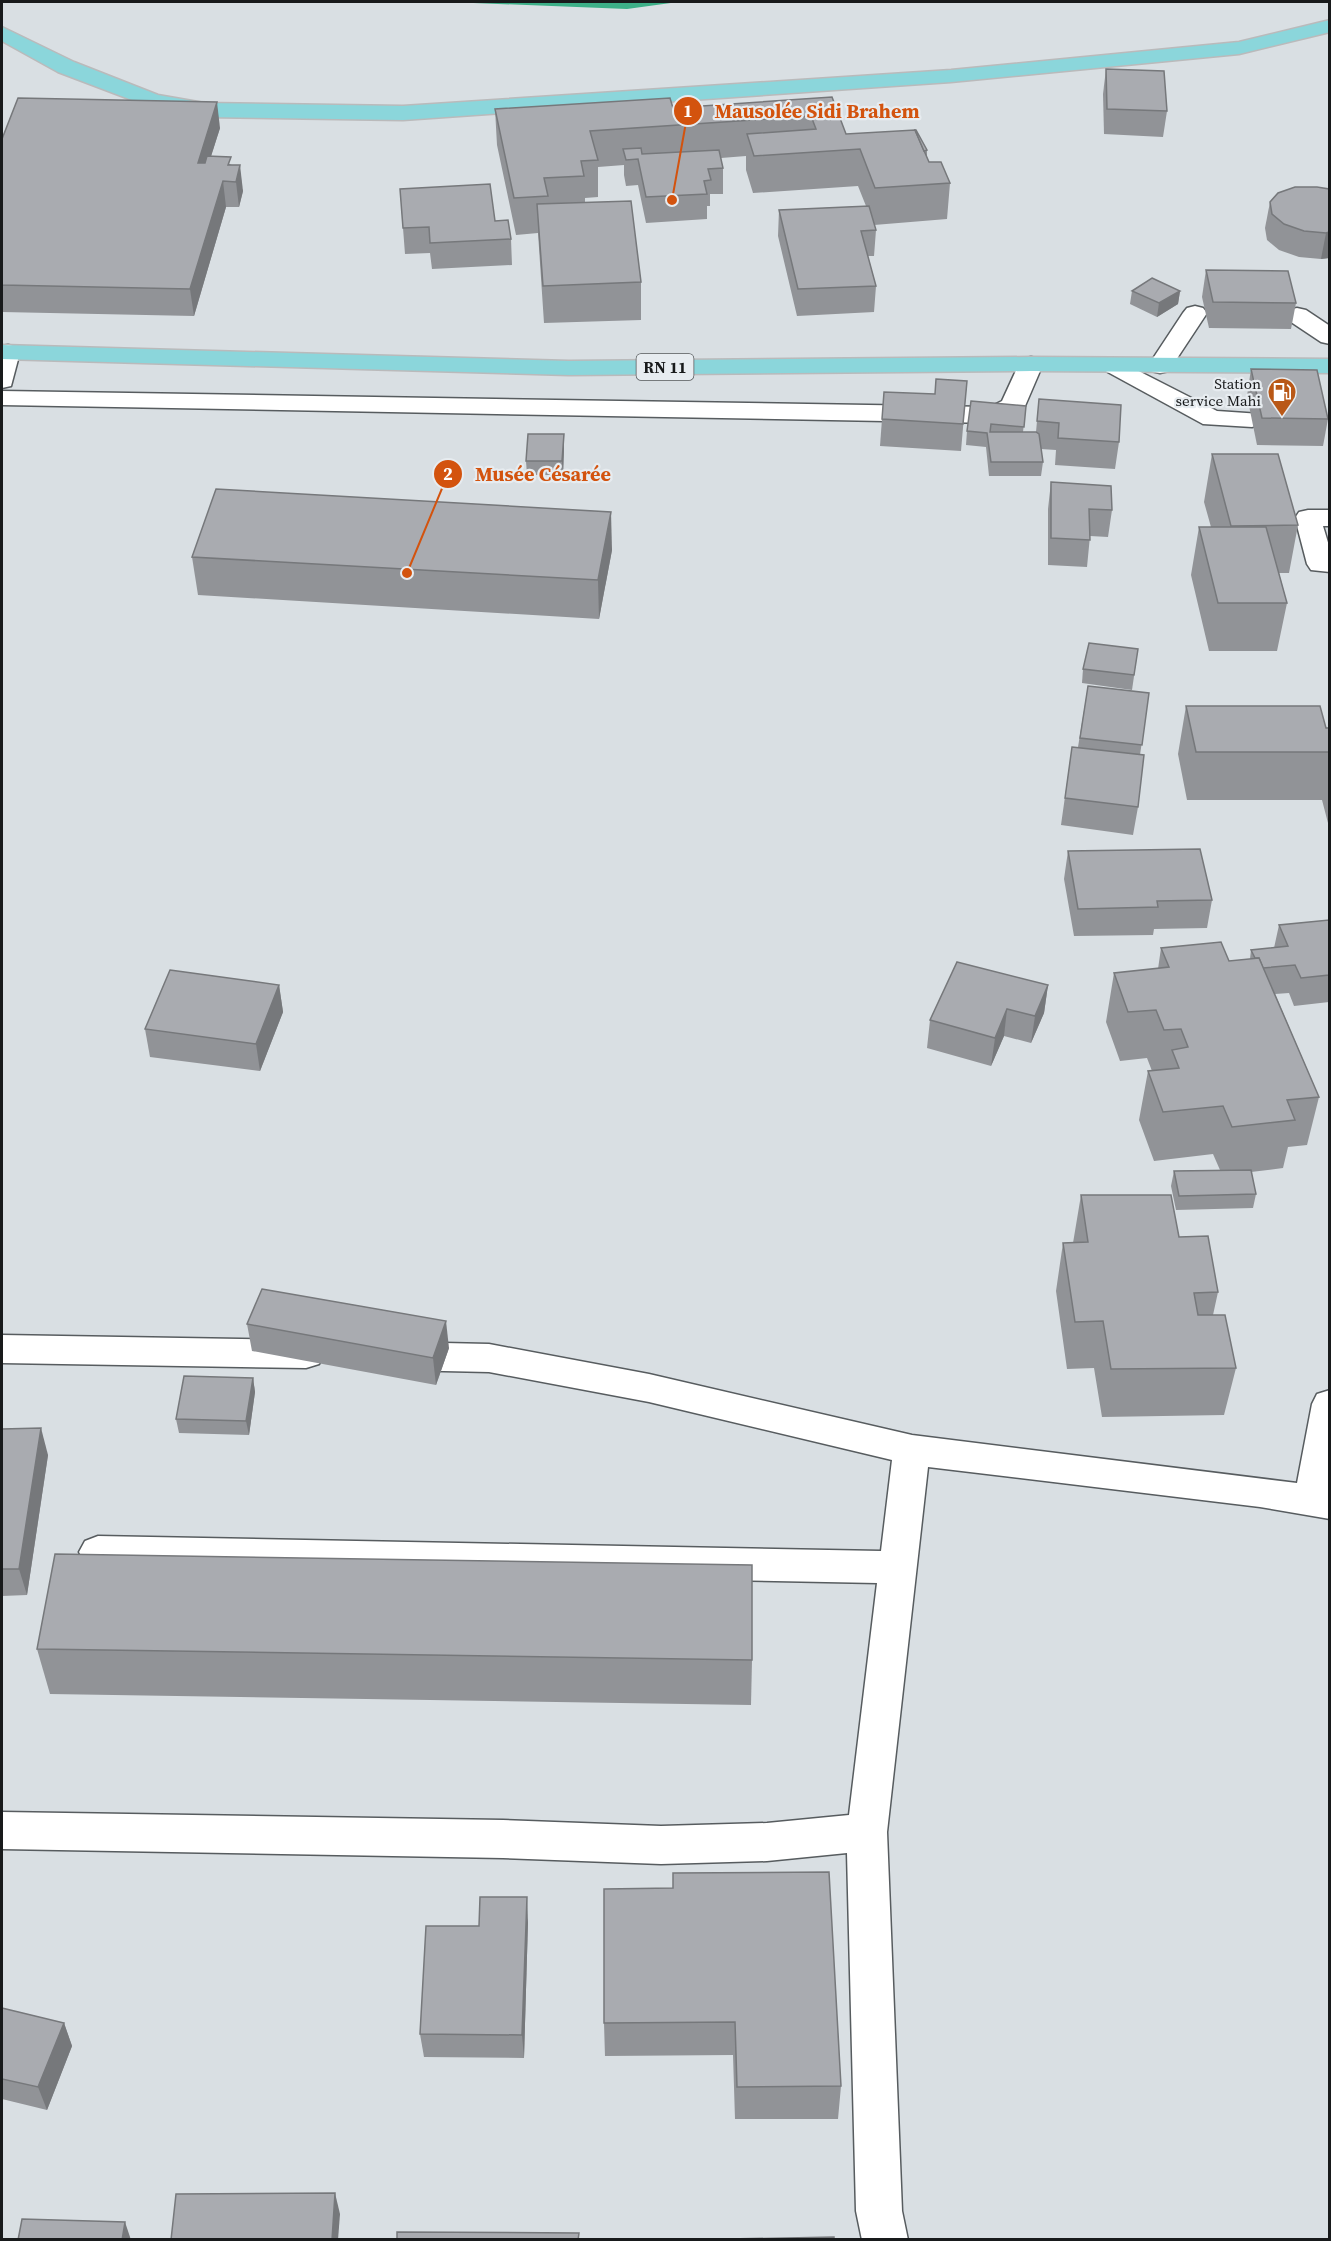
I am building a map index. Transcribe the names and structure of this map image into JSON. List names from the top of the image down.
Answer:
{
  "streets": {
    "main road": ["RN 11"]
  },
  "places": {
    "other": ["Mausolée Sidi Brahem", "Musée Césarée"],
    "fuel station": ["Station service Mahi"]
  }
}
